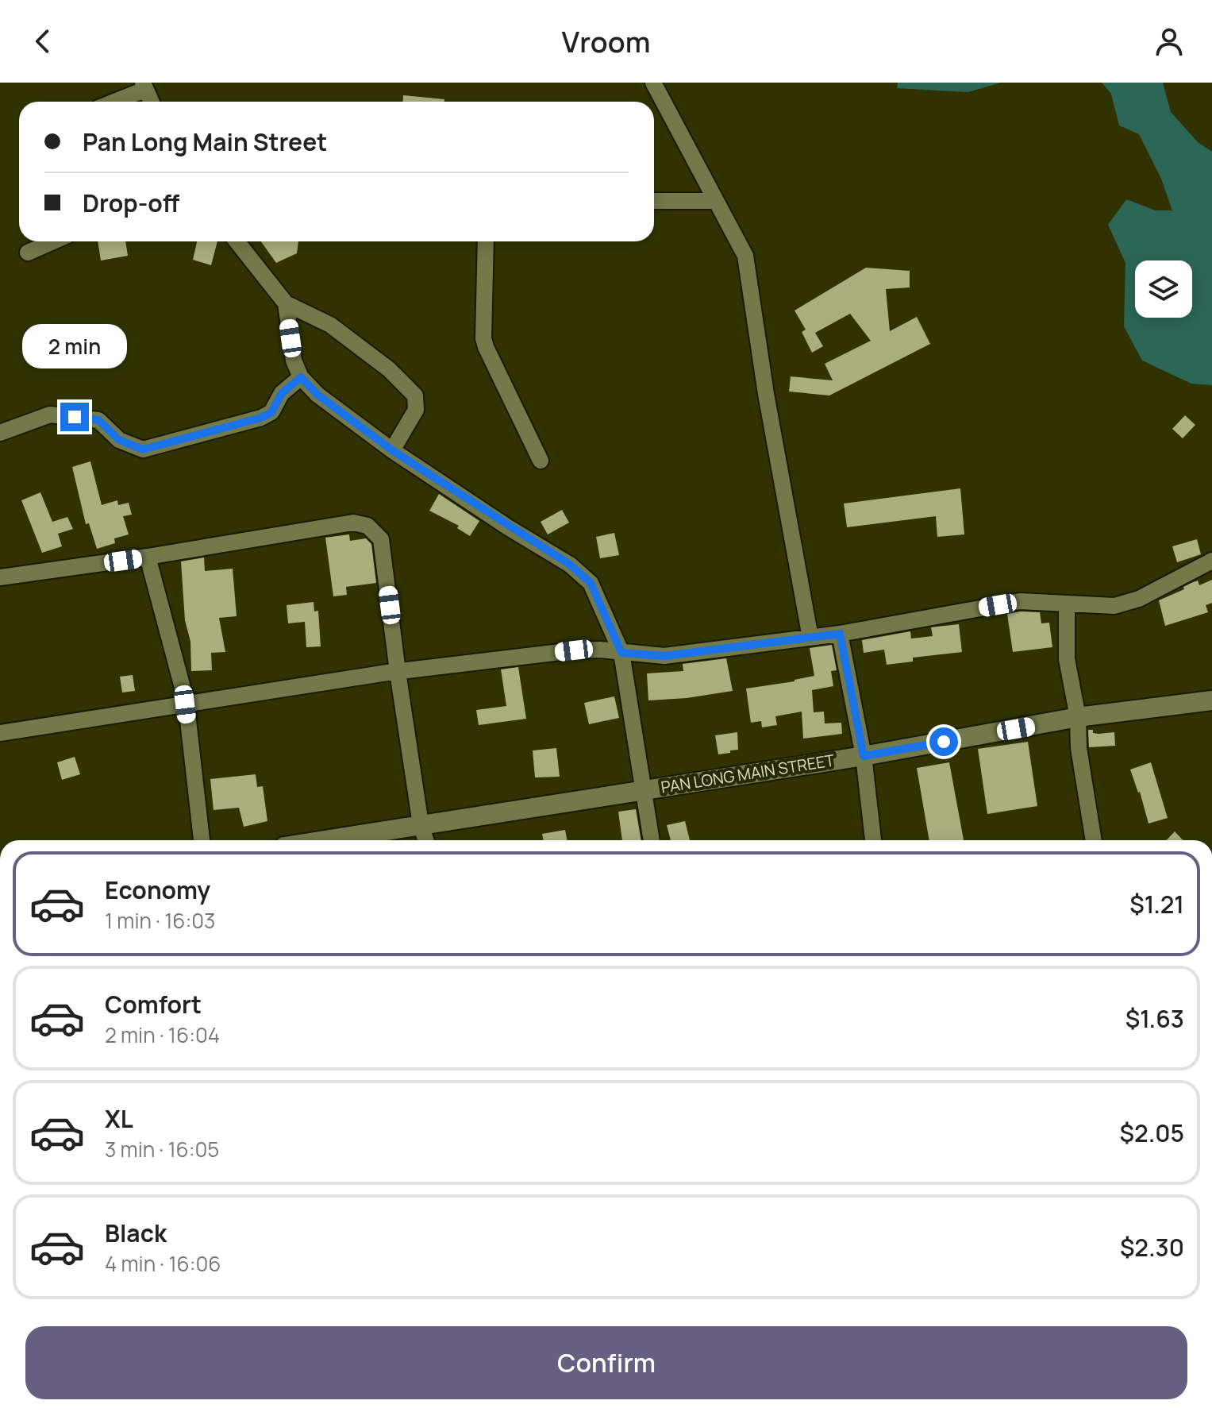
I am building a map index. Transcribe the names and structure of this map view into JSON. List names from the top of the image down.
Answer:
{
  "streets": {
    "street": ["PAN LONG MAIN STREET"]
  },
  "page": {
    "header": "Vroom",
    "banner": ["Pan Long Main Street", "Drop-off"],
    "bubble": "2 min",
    "list": [
      {
        "name": "Economy",
        "note": "1 min · 16:03",
        "value": "$1.21"
      },
      {
        "name": "Comfort",
        "note": "2 min · 16:04",
        "value": "$1.63"
      },
      {
        "name": "XL",
        "note": "3 min · 16:05",
        "value": "$2.05"
      },
      {
        "name": "Black",
        "note": "4 min · 16:06",
        "value": "$2.30"
      }
    ],
    "buttons": "Confirm"
  }
}
